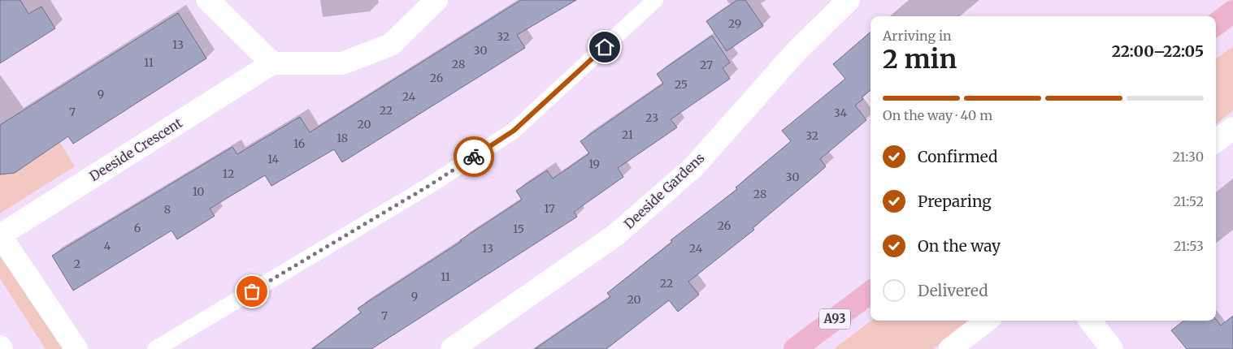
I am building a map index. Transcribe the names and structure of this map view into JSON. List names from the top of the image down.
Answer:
{
  "streets": {
    "main road": ["A93"],
    "street": ["Deeside Crescent", "Deeside Gardens"]
  },
  "house_numbers": [
    "29",
    "32",
    "13",
    "30",
    "11",
    "28",
    "27",
    "26",
    "25",
    "9",
    "24",
    "22",
    "7",
    "34",
    "23",
    "20",
    "21",
    "32",
    "18",
    "16",
    "14",
    "19",
    "12",
    "30",
    "10",
    "28",
    "17",
    "8",
    "26",
    "6",
    "15",
    "4",
    "13",
    "24",
    "2",
    "11",
    "22",
    "9",
    "20",
    "7"
  ],
  "page": {
    "heading": ["2 min", "Arriving in", "22:00–22:05"],
    "bar": "On the way · 40 m",
    "list": [
      ["Confirmed", "21:30"],
      ["Preparing", "21:52"],
      ["On the way", "21:53"],
      "Delivered"
    ]
  }
}
